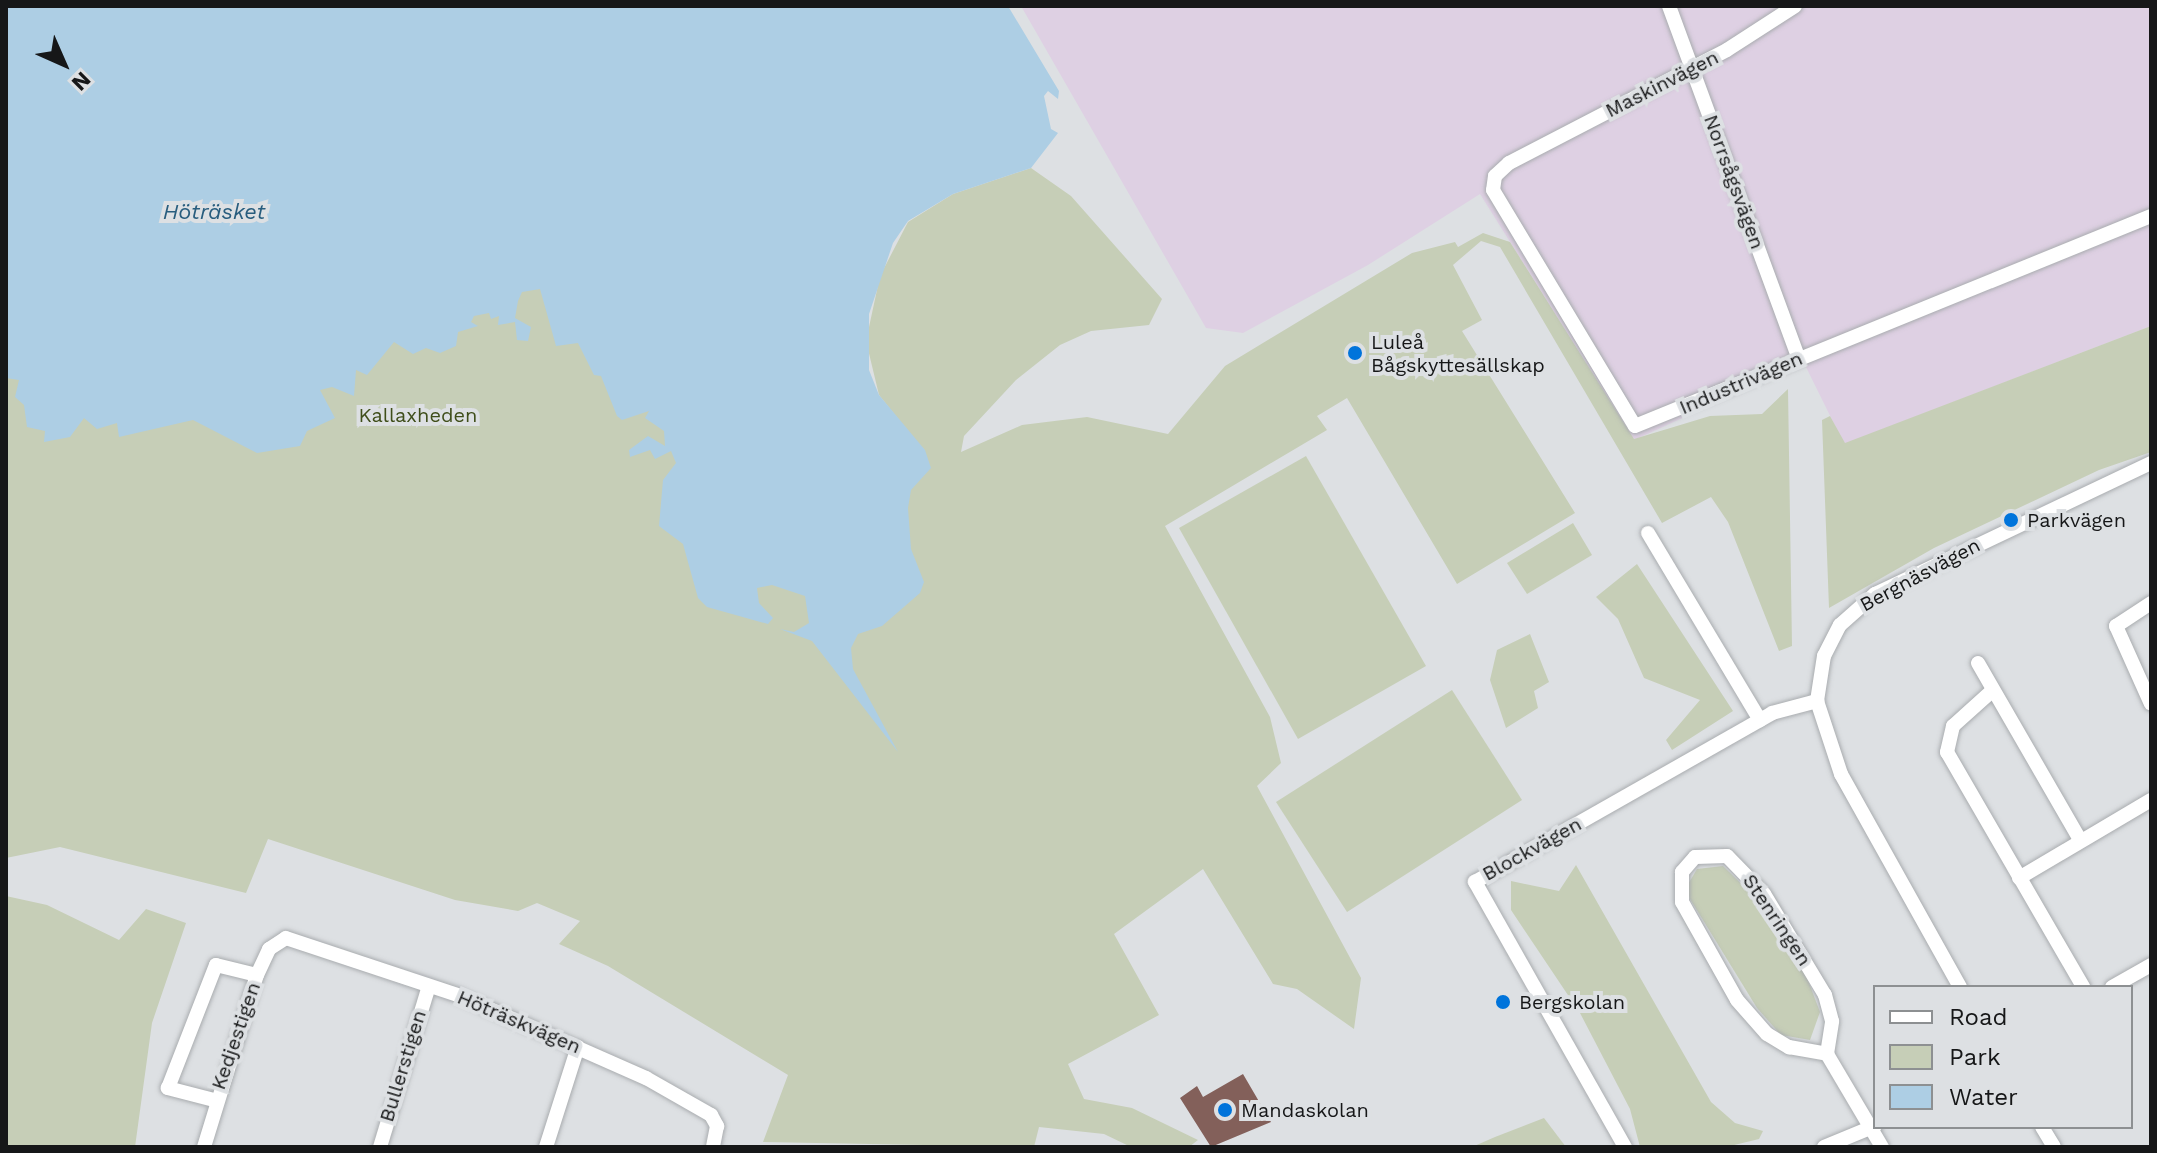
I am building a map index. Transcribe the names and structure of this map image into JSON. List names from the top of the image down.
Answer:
{
  "streets": {
    "street": [
      "Maskinvägen",
      "Norrsågsvägen",
      "Industrivägen",
      "Bergnäsvägen",
      "Blockvägen",
      "Stenringen",
      "Höträskvägen",
      "Kedjestigen",
      "Bullerstigen"
    ]
  },
  "crossings": [
    ["Maskinvägen", "Norrsågsvägen"],
    ["Maskinvägen", "Industrivägen"],
    ["Norrsågsvägen", "Industrivägen"],
    ["Bergnäsvägen", "Blockvägen"],
    ["Höträskvägen", "Kedjestigen"],
    ["Höträskvägen", "Bullerstigen"]
  ],
  "water": ["Höträsket"],
  "parks": ["Kallaxheden"],
  "places": [
    "Luleå Bågskyttesällskap",
    "Parkvägen",
    "Bergskolan",
    "Mandaskolan"
  ],
  "legend": ["Road", "Park", "Water"],
  "north": "bottom right"
}
